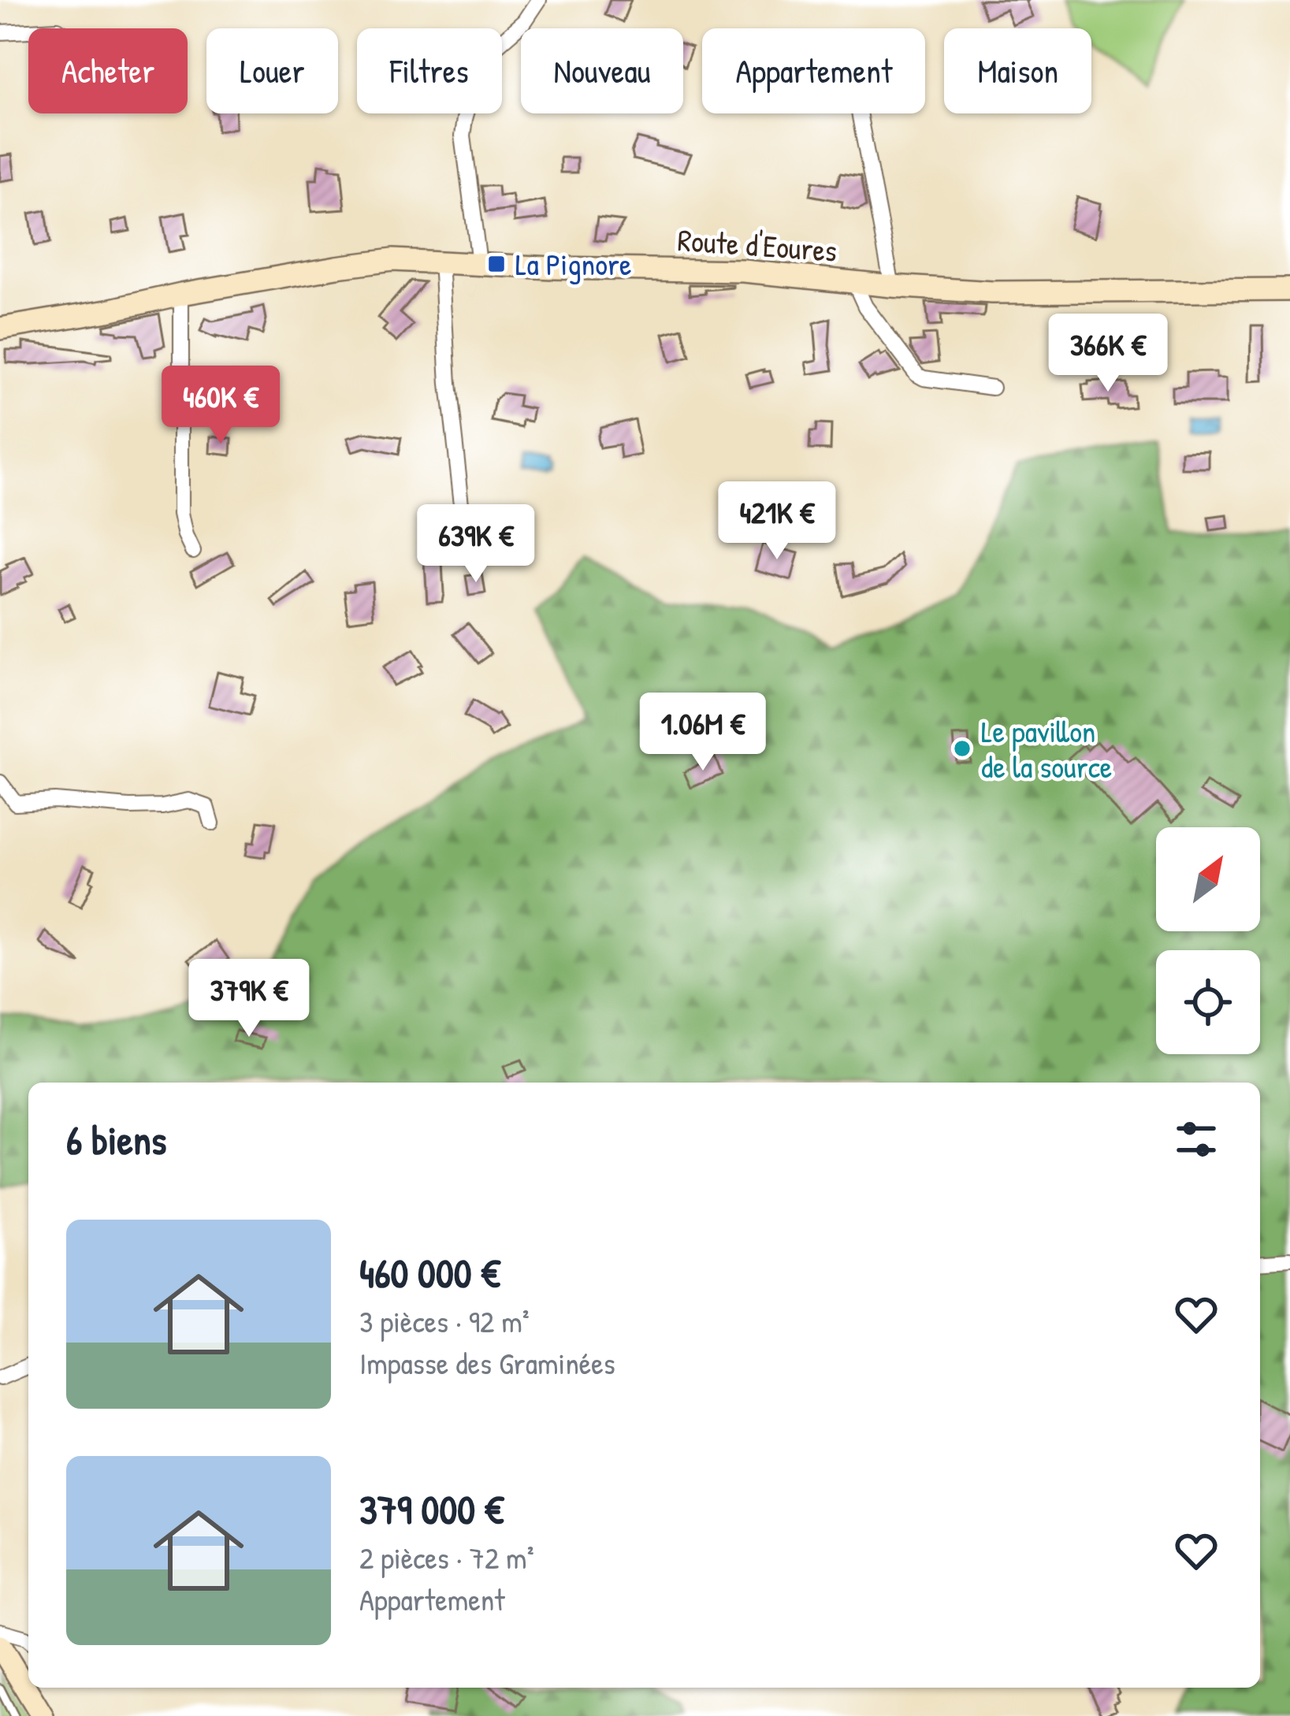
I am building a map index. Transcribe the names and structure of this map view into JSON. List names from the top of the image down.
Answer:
{
  "streets": {
    "street": ["Route d'Eoures"]
  },
  "places": {
    "transit": ["La Pignore"],
    "other": ["Le pavillon de la source"]
  },
  "north": "top right",
  "page": {
    "chip": [
      "Acheter",
      "Louer",
      "Filtres",
      "Nouveau",
      "Appartement",
      "Maison"
    ],
    "price": [
      "366K €",
      "460K €",
      "421K €",
      "639K €",
      "1.06M €",
      "379K €"
    ],
    "heading": "6 biens",
    "list": [
      {
        "name": "460 000 €",
        "note": "3 pièces · 92 m² · Impasse des Graminées"
      },
      {
        "name": "379 000 €",
        "note": "2 pièces · 72 m² · Appartement"
      }
    ]
  }
}
